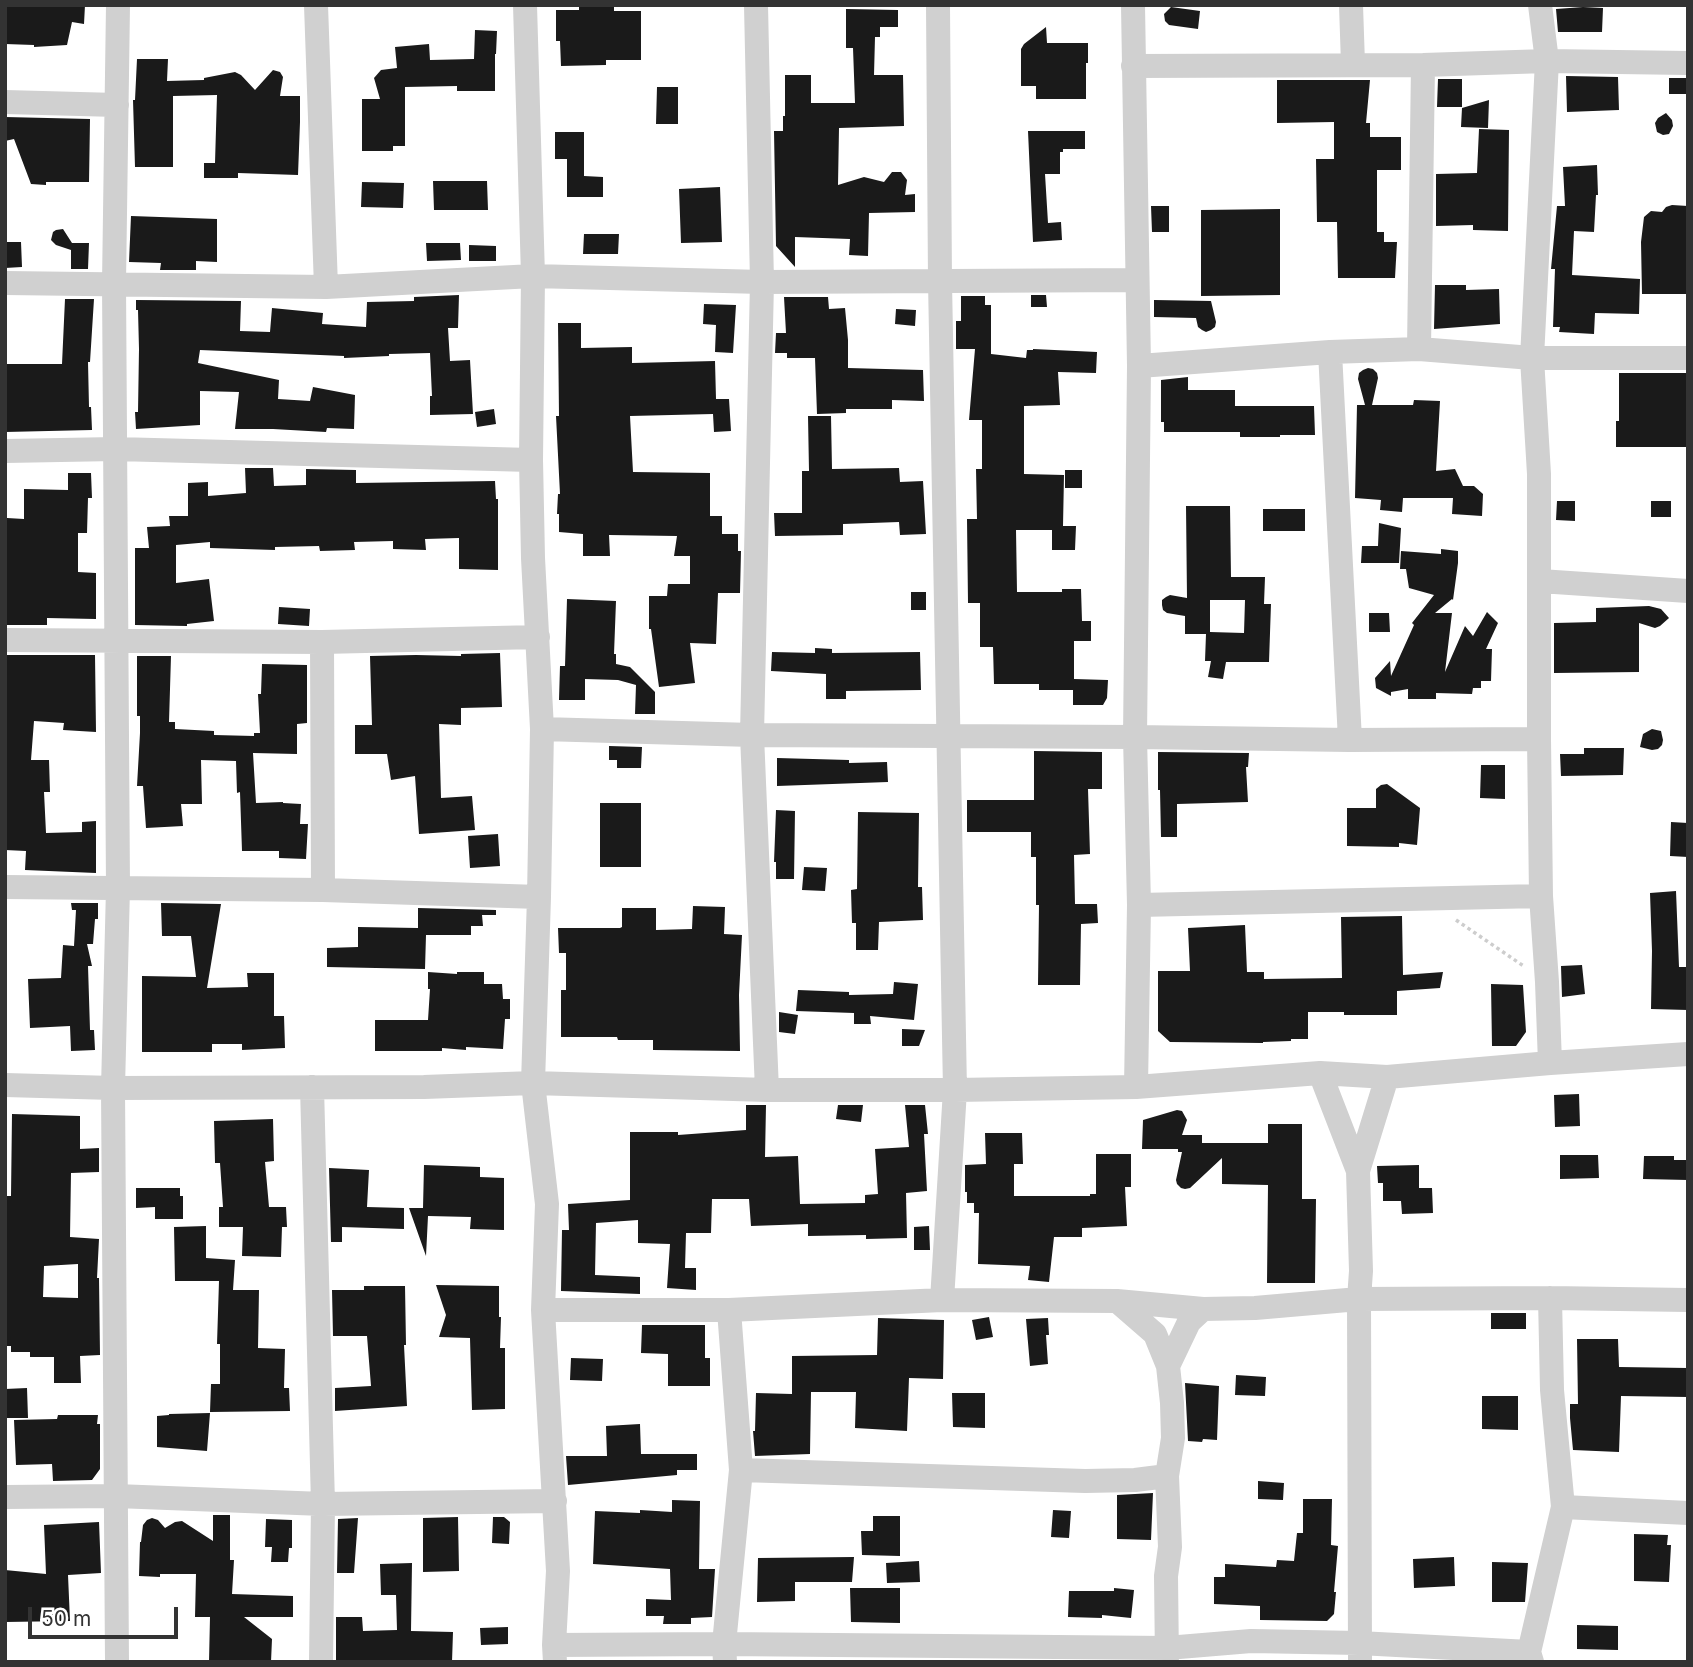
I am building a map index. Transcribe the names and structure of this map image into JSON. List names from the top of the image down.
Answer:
{
  "scale_bar": "50 m"
}
